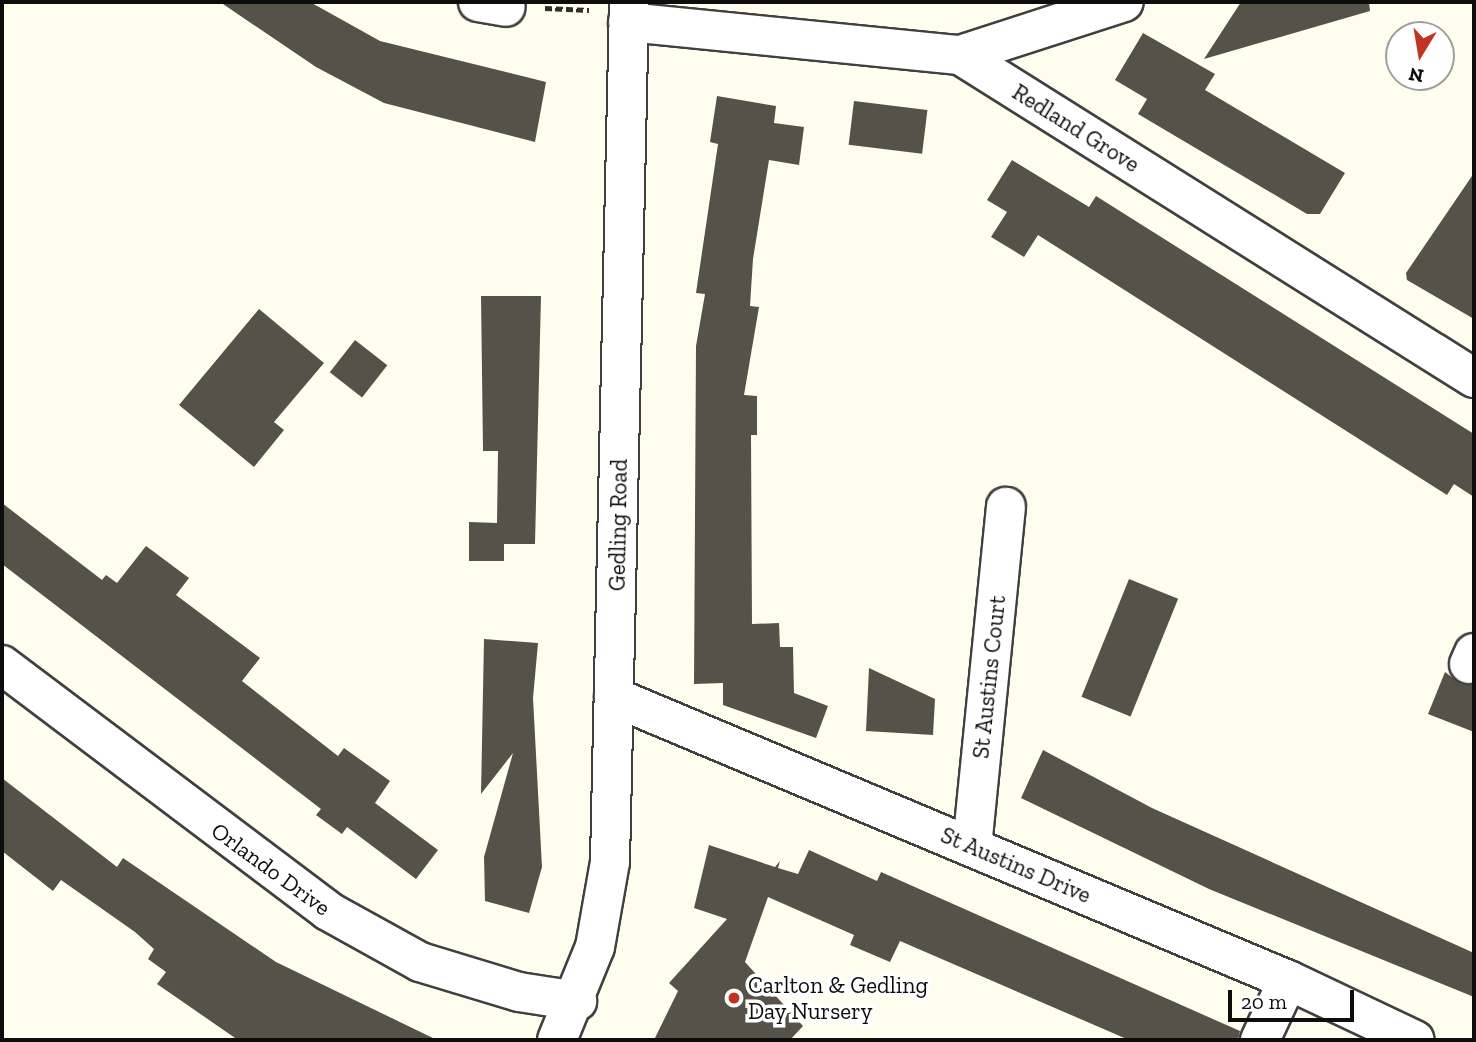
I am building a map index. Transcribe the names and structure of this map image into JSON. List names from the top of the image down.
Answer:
{
  "streets": {
    "street": [
      "Redland Grove",
      "Gedling Road",
      "St Austins Court",
      "St Austins Drive",
      "Orlando Drive"
    ]
  },
  "crossings": [
    ["Redland Grove", "Gedling Road"],
    ["Gedling Road", "St Austins Drive"],
    ["Gedling Road", "Orlando Drive"],
    ["St Austins Court", "St Austins Drive"]
  ],
  "places": ["Carlton & Gedling Day Nursery"],
  "scale_bar": "20 m",
  "north": "bottom"
}
